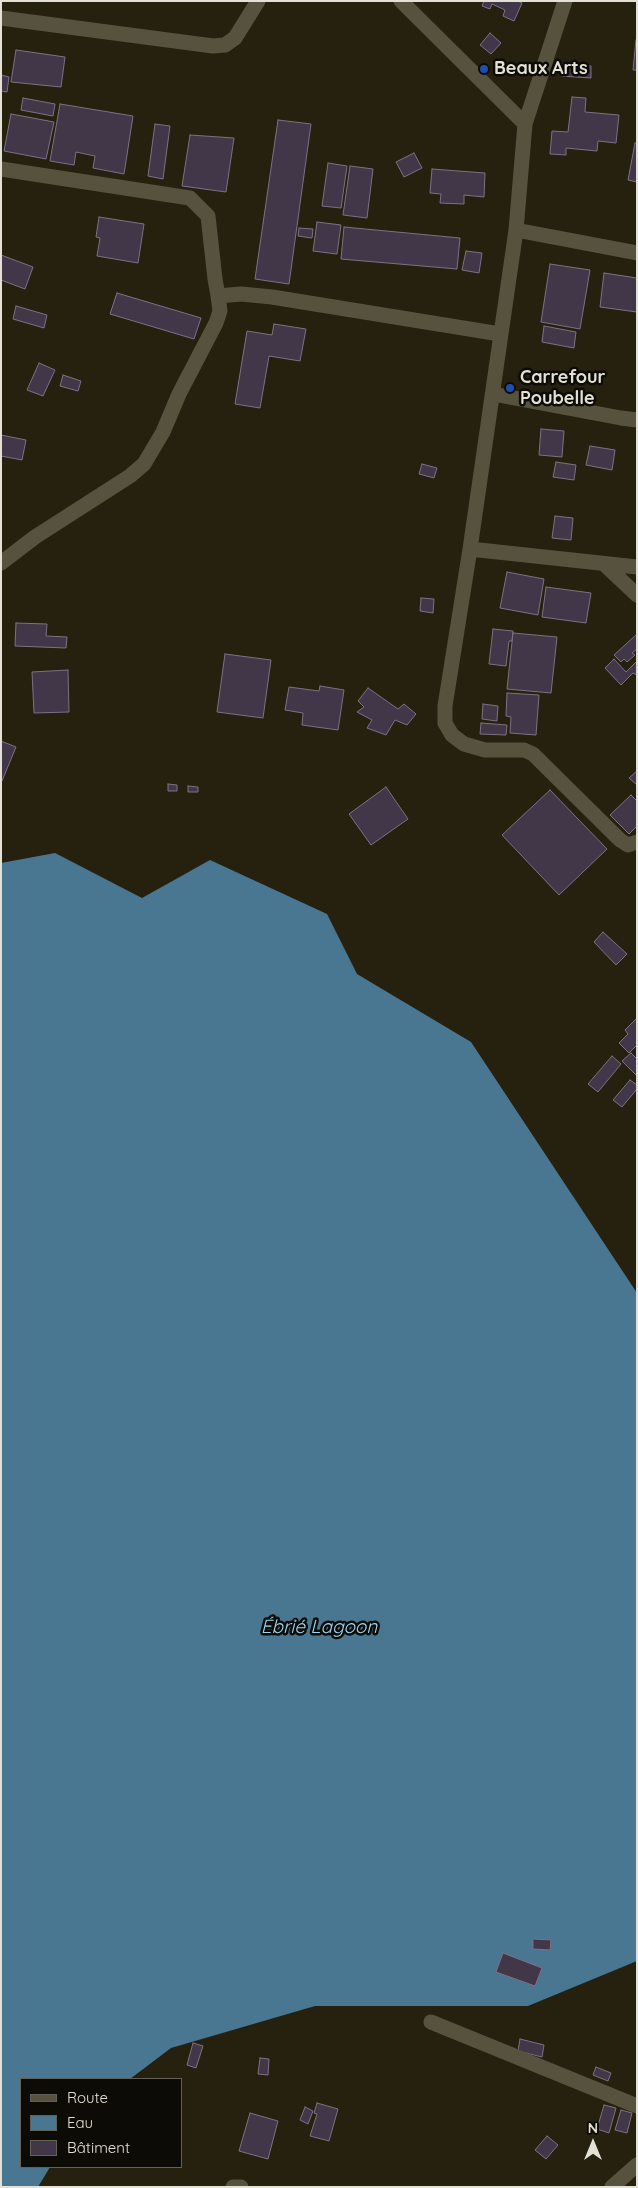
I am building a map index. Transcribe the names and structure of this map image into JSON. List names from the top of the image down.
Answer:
{
  "water": ["Ébrié Lagoon"],
  "places": ["Beaux Arts", "Carrefour Poubelle"],
  "legend": ["Route", "Eau", "Bâtiment"],
  "north": "top"
}
